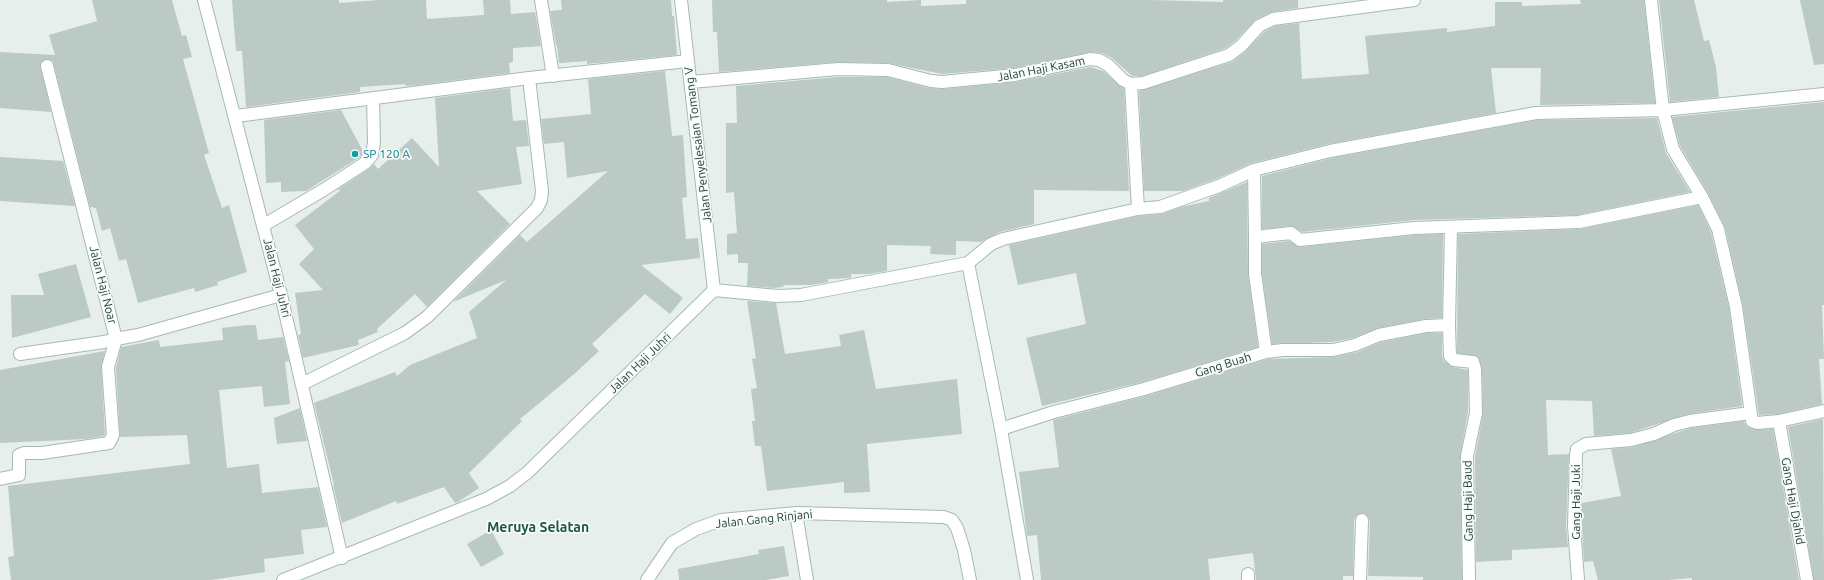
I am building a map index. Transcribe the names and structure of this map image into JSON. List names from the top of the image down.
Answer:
{
  "streets": {
    "street": [
      "Jalan Haji Kasam",
      "Jalan Penyelesaian Tomang V",
      "Jalan Haji Juhri",
      "Jalan Haji Noar",
      "Gang Buah",
      "Gang Haji Baud",
      "Gang Haji Djahid",
      "Gang Haji Juki",
      "Jalan Gang Rinjani"
    ]
  },
  "crossings": [
    ["Jalan Haji Kasam", "Jalan Penyelesaian Tomang V"],
    ["Jalan Penyelesaian Tomang V", "Jalan Haji Juhri"],
    ["Jalan Haji Juhri", "Jalan Haji Noar"],
    ["Gang Buah", "Gang Haji Baud"]
  ],
  "districts": ["Meruya Selatan"],
  "places": ["SP 120 A"]
}
